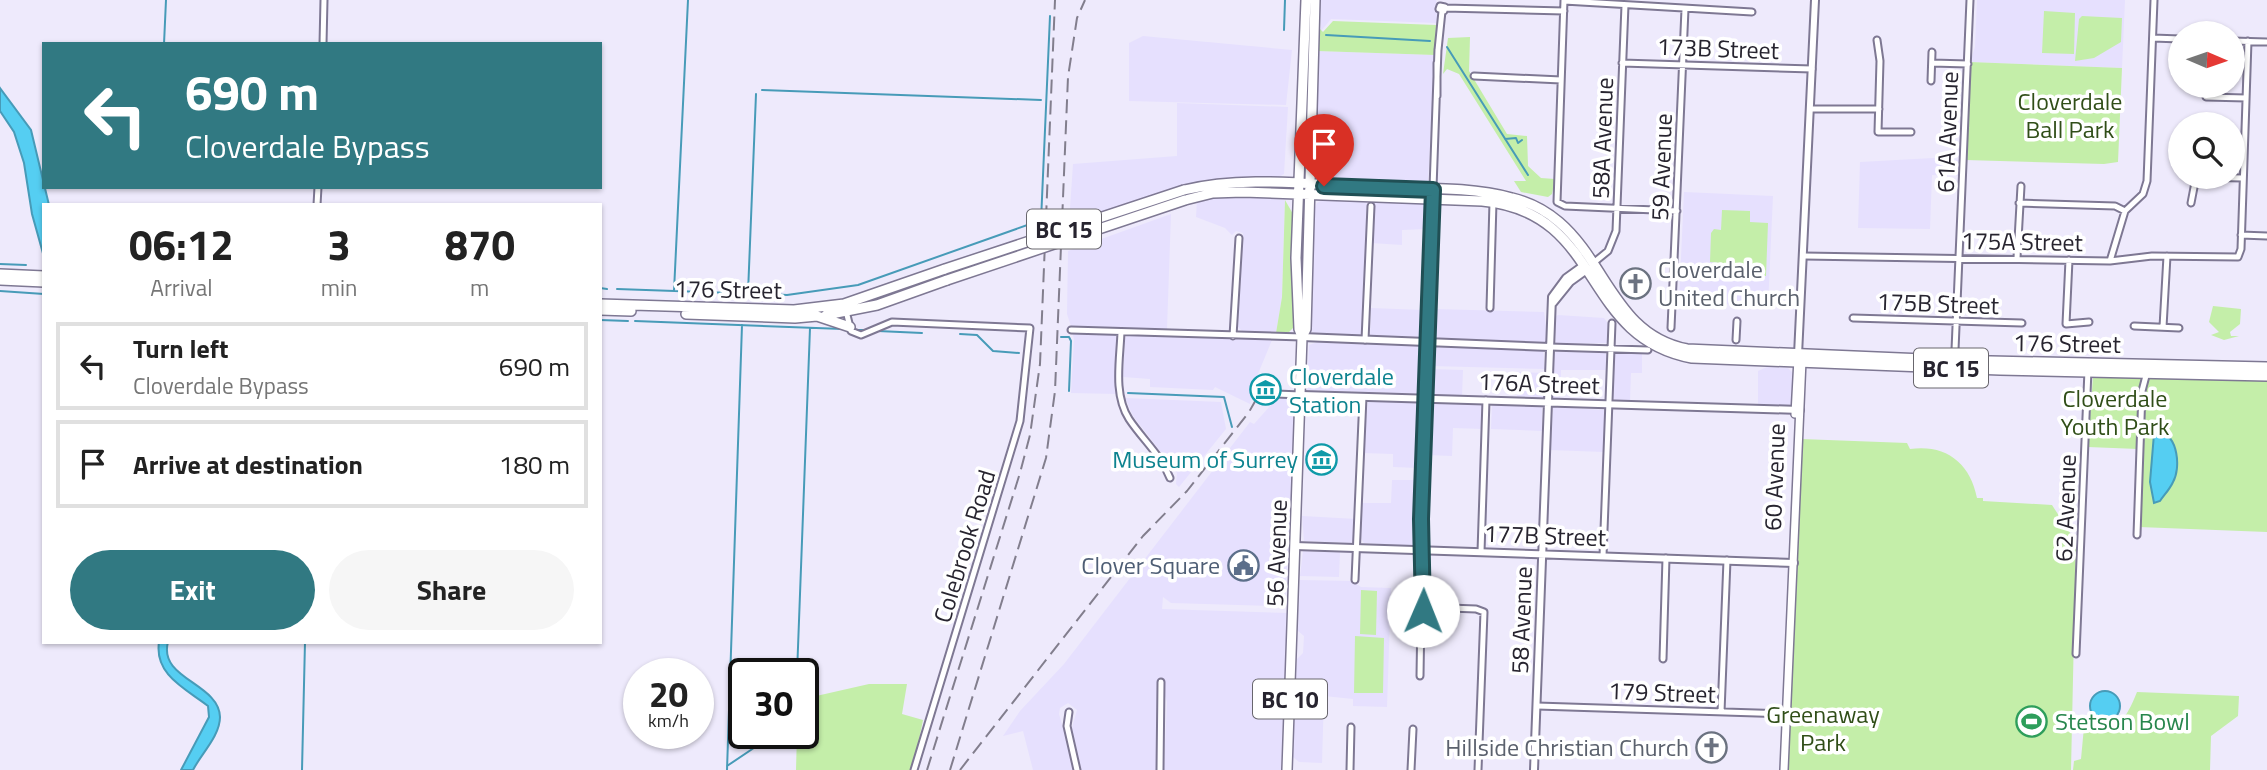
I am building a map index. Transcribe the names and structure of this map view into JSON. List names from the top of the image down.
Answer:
{
  "streets": {
    "highway": [
      "BC 15",
      "176 Street",
      "56 Avenue",
      "BC 10"
    ],
    "main road": ["60 Avenue"],
    "street": [
      "173B Street",
      "61A Avenue",
      "58A Avenue",
      "59 Avenue",
      "175A Street",
      "175B Street",
      "176A Street",
      "62 Avenue",
      "177B Street",
      "Colebrook Road",
      "58 Avenue",
      "179 Street"
    ]
  },
  "crossings": [
    ["173B Street", "58A Avenue"],
    ["173B Street", "59 Avenue"],
    ["173B Street", "60 Avenue"],
    ["61A Avenue", "175A Street"],
    ["61A Avenue", "175B Street"],
    ["58A Avenue", "BC 15"],
    ["58A Avenue", "176 Street"],
    ["58A Avenue", "58 Avenue"],
    ["BC 15", "176 Street"],
    ["BC 15", "60 Avenue"],
    ["BC 15", "62 Avenue"],
    ["BC 15", "56 Avenue"],
    ["BC 15", "58 Avenue"],
    ["175A Street", "60 Avenue"],
    ["176 Street", "60 Avenue"],
    ["176 Street", "62 Avenue"],
    ["176 Street", "58 Avenue"],
    ["176A Street", "60 Avenue"],
    ["176A Street", "56 Avenue"],
    ["176A Street", "58 Avenue"],
    ["60 Avenue", "177B Street"],
    ["60 Avenue", "179 Street"],
    ["177B Street", "56 Avenue"],
    ["177B Street", "58 Avenue"],
    ["58 Avenue", "179 Street"]
  ],
  "parks": ["Cloverdale Ball Park", "Cloverdale Youth Park", "Greenaway Park"],
  "places": {
    "church": ["Cloverdale United Church", "Hillside Christian Church"],
    "museum": ["Cloverdale Station", "Museum of Surrey"],
    "public building": ["Clover Square"],
    "sports": ["Stetson Bowl"]
  },
  "north": "right",
  "page": {
    "turn": ["690 m", "Cloverdale Bypass"],
    "eta": [
      "06:12",
      "Arrival",
      "3",
      "min",
      "870",
      "m"
    ],
    "list": [
      {
        "name": "Turn left",
        "note": "Cloverdale Bypass",
        "value": "690 m"
      },
      {
        "name": "Arrive at destination",
        "value": "180 m"
      }
    ],
    "buttons": ["Exit", "Share"],
    "speed": "20 km/h",
    "limit": "30"
  }
}
